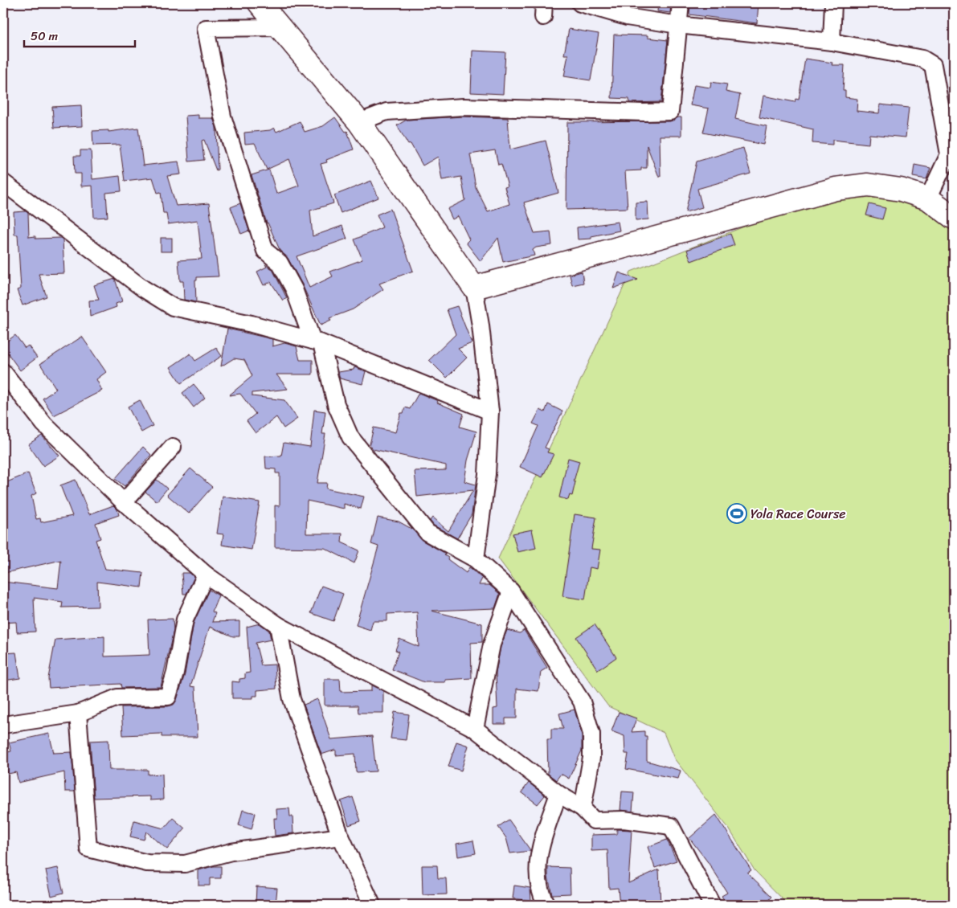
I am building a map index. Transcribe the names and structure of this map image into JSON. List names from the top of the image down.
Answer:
{
  "places": {
    "sports": ["Yola Race Course"]
  },
  "scale_bar": "50 m"
}
